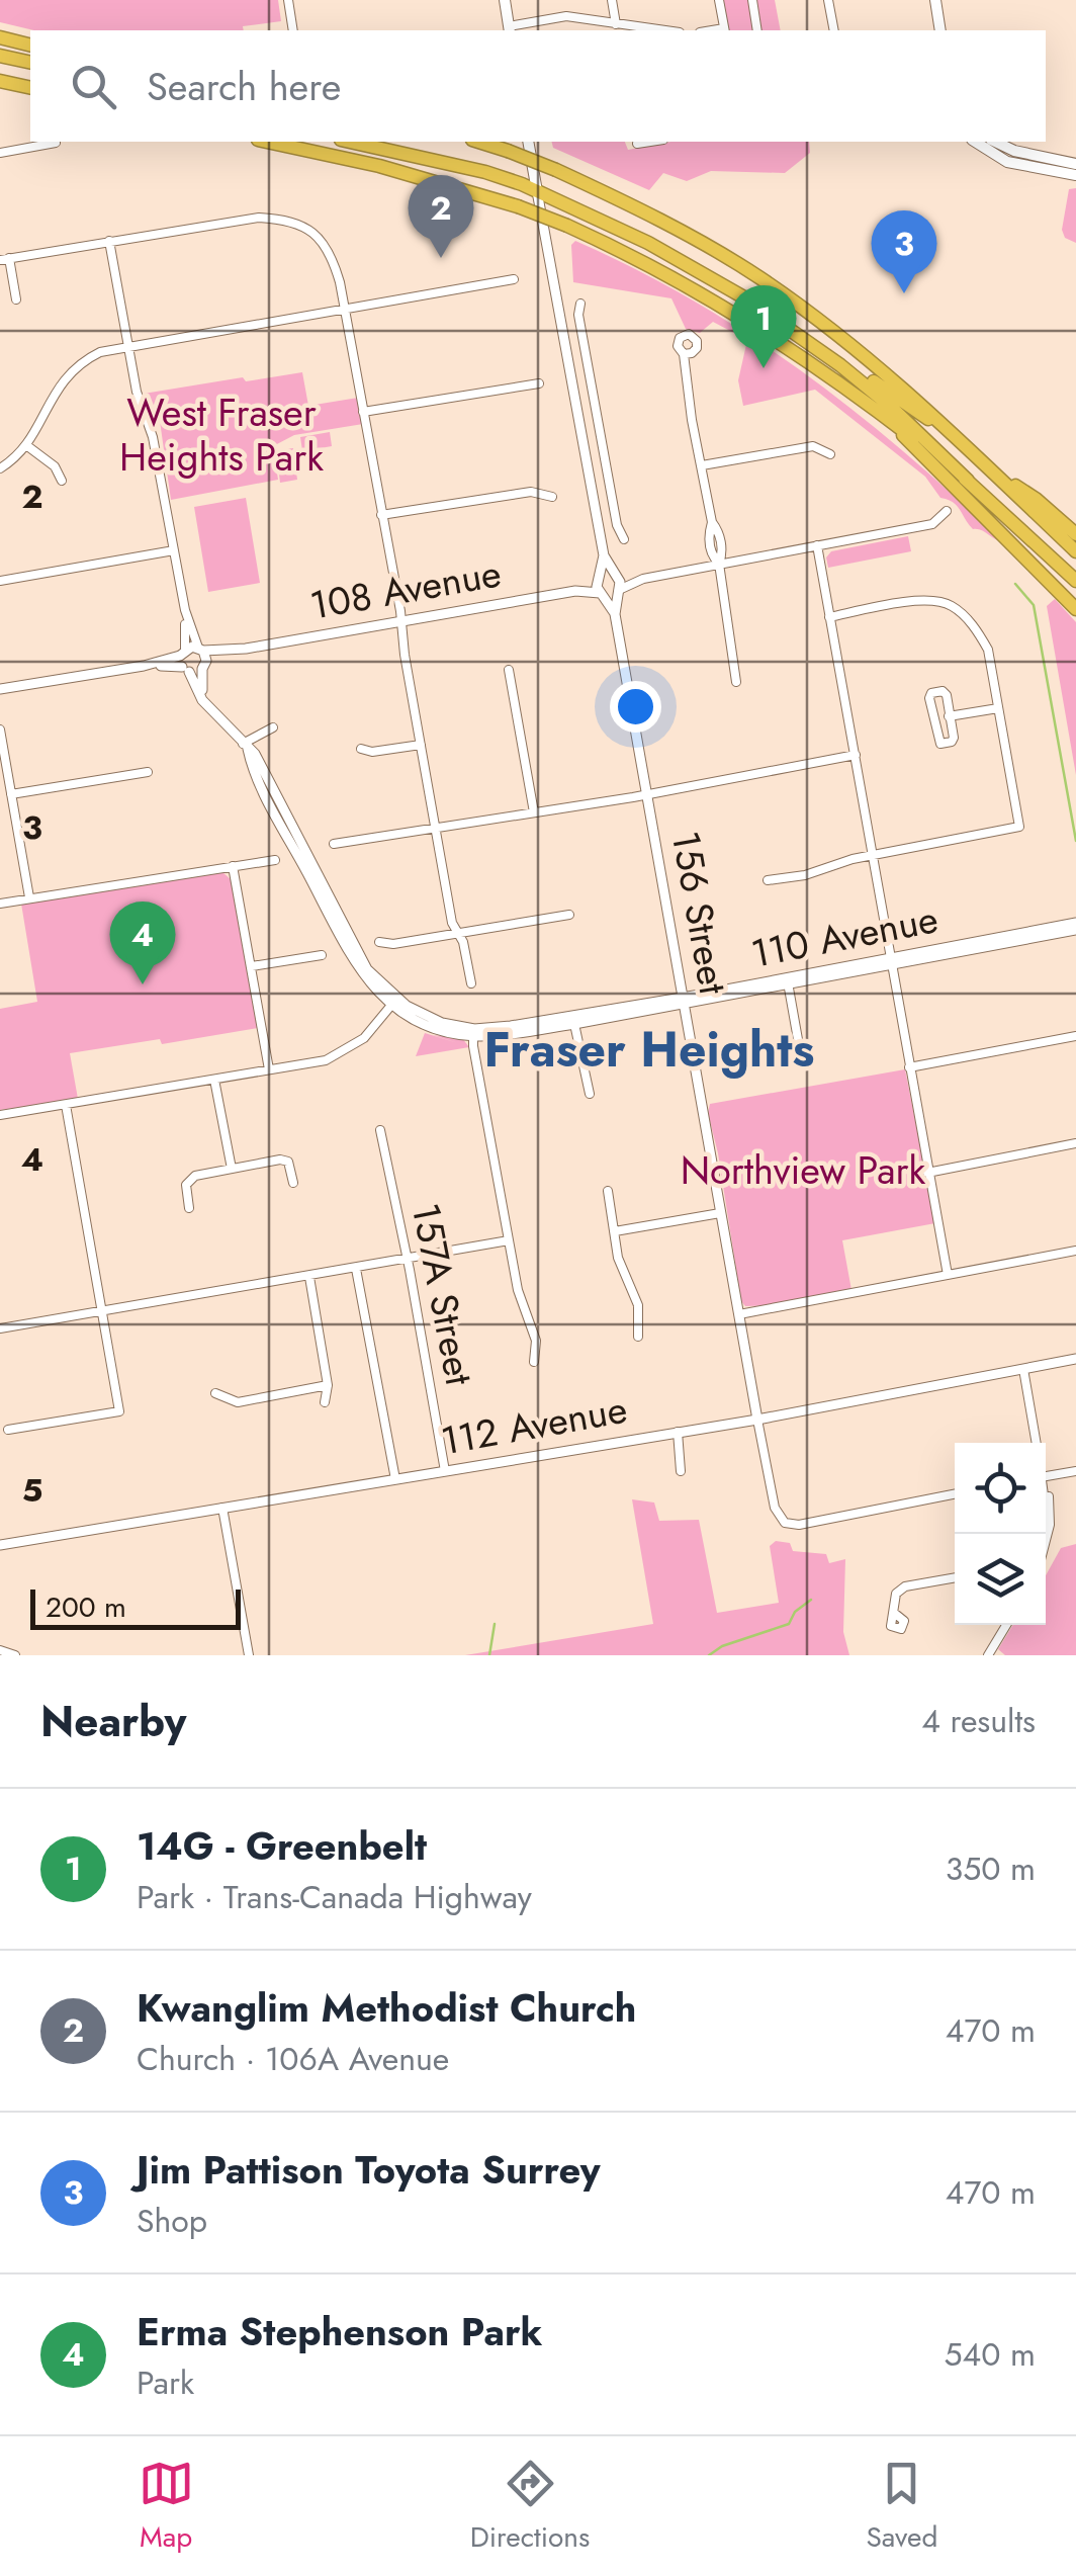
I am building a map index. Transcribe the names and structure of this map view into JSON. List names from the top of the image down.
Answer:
{
  "streets": {
    "street": [
      "108 Avenue",
      "156 Street",
      "110 Avenue",
      "157A Street",
      "112 Avenue"
    ]
  },
  "crossings": [
    ["108 Avenue", "156 Street"],
    ["156 Street", "110 Avenue"],
    ["156 Street", "112 Avenue"],
    ["157A Street", "112 Avenue"]
  ],
  "districts": ["Fraser Heights"],
  "parks": ["West Fraser Heights Park", "Northview Park"],
  "scale_bar": "200 m",
  "page": {
    "search": "Search here",
    "pins": [
      "2",
      "3",
      "1",
      "4"
    ],
    "scale": "200 m",
    "heading": ["Nearby", "4 results"],
    "list": [
      {
        "mark": "1",
        "name": "14G - Greenbelt",
        "note": "Park · Trans-Canada Highway",
        "value": "350 m"
      },
      {
        "mark": "2",
        "name": "Kwanglim Methodist Church",
        "note": "Church · 106A Avenue",
        "value": "470 m"
      },
      {
        "mark": "3",
        "name": "Jim Pattison Toyota Surrey",
        "note": "Shop",
        "value": "470 m"
      },
      {
        "mark": "4",
        "name": "Erma Stephenson Park",
        "note": "Park",
        "value": "540 m"
      }
    ],
    "nav": ["Map", "Directions", "Saved"]
  },
  "grid": {
    "rows": [
      "2",
      "3",
      "4",
      "5"
    ]
  }
}
